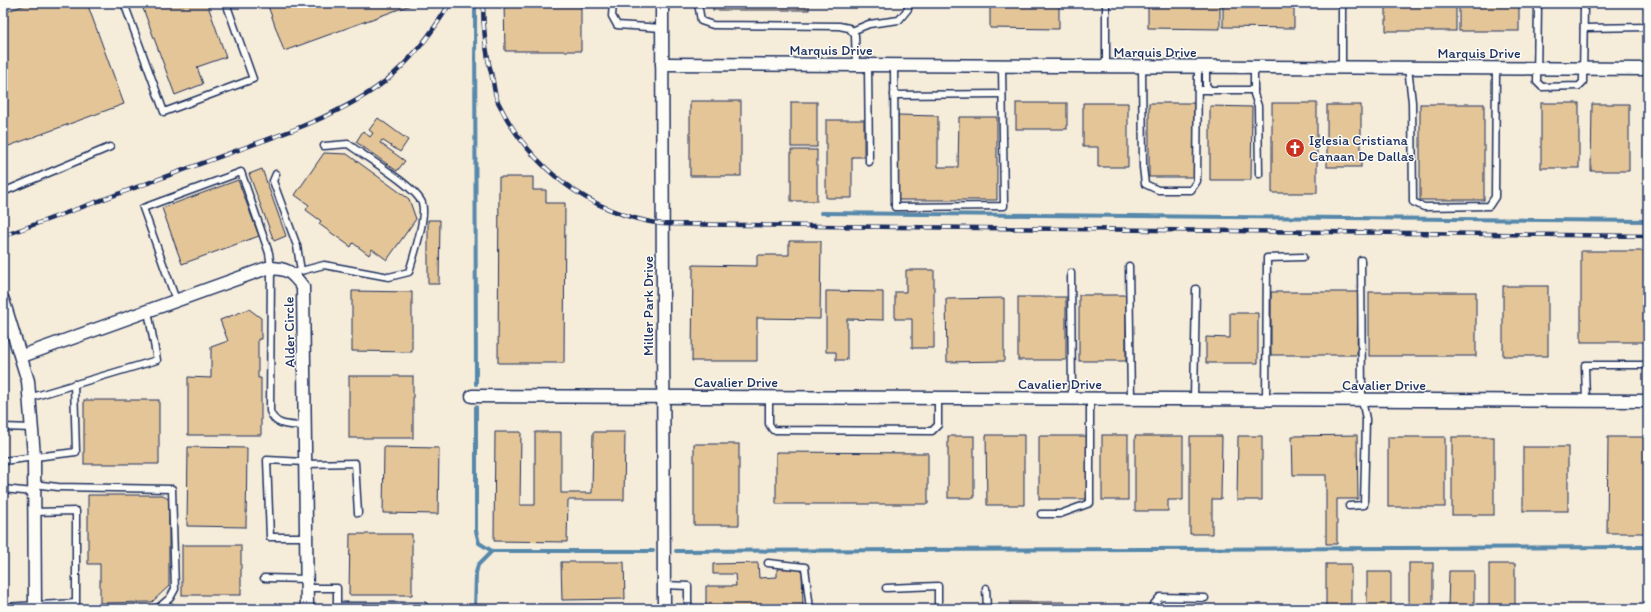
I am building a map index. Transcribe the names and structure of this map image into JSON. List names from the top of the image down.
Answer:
{
  "streets": {
    "street": [
      "Marquis Drive",
      "Miller Park Drive",
      "Alder Circle",
      "Cavalier Drive"
    ]
  },
  "crossings": [
    ["Marquis Drive", "Miller Park Drive"],
    ["Miller Park Drive", "Cavalier Drive"]
  ],
  "places": {
    "church": ["Iglesia Cristiana Canaan De Dallas"]
  }
}
